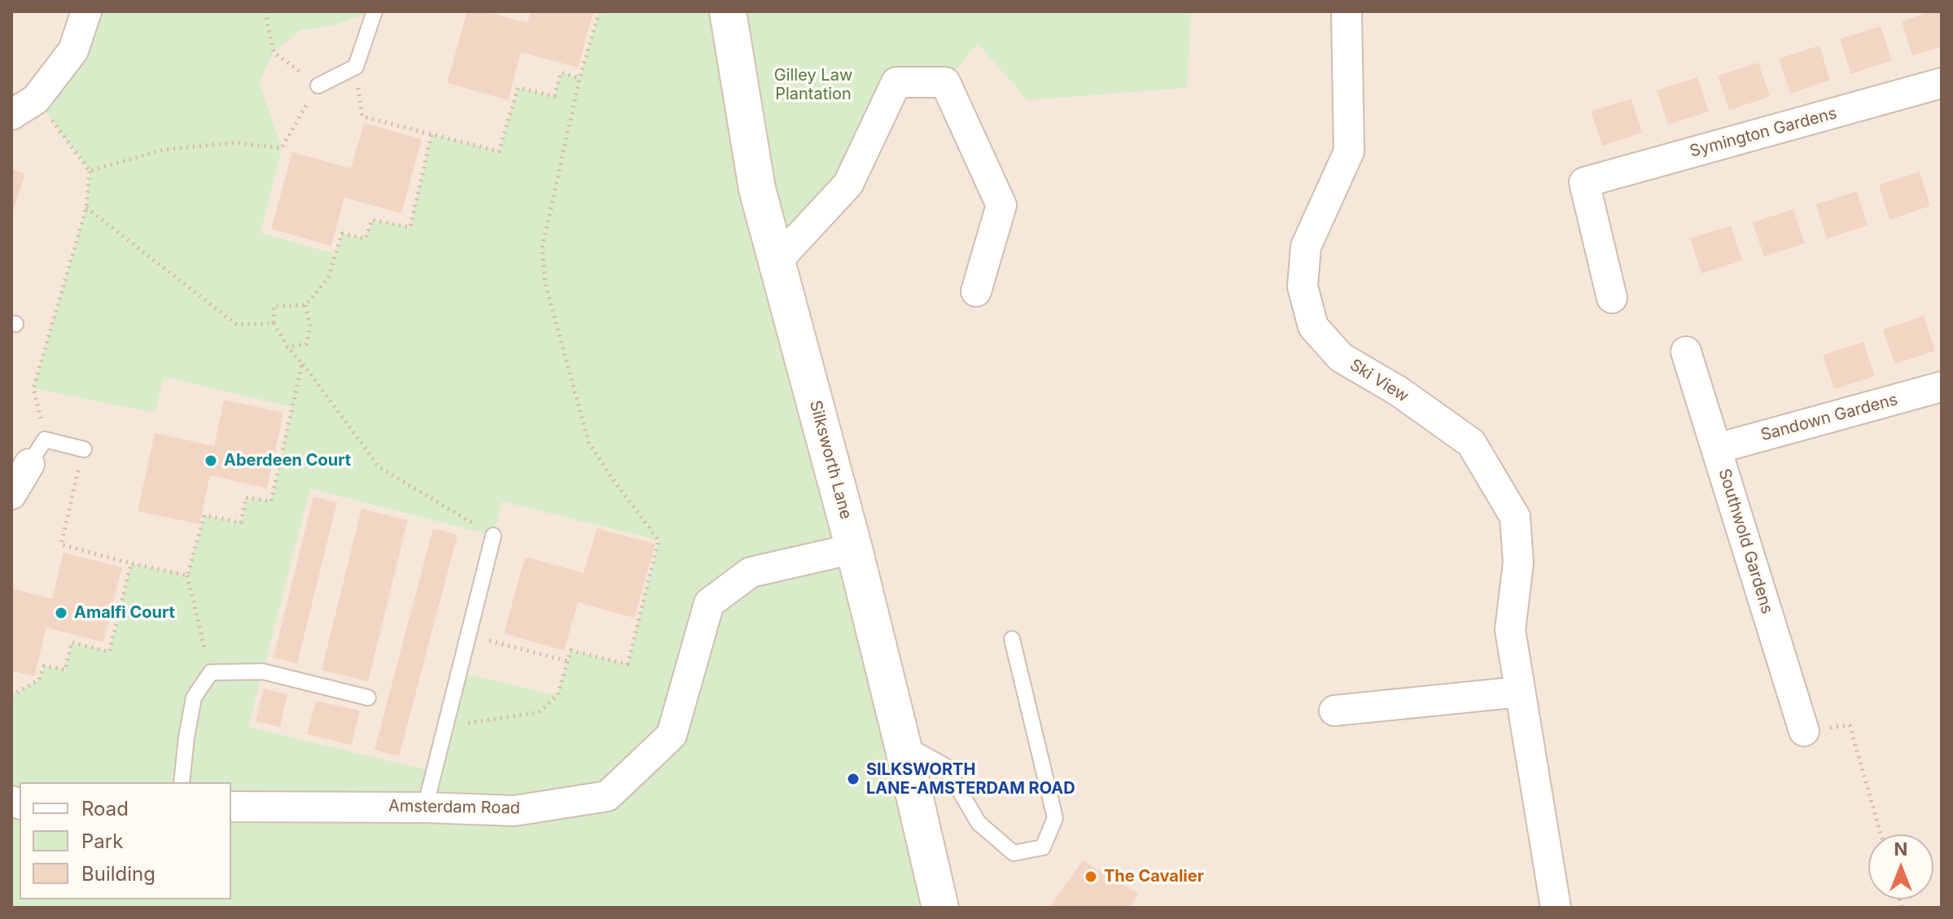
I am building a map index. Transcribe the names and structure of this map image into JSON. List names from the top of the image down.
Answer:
{
  "streets": {
    "street": [
      "Symington Gardens",
      "Ski View",
      "Sandown Gardens",
      "Silksworth Lane",
      "Southwold Gardens",
      "Amsterdam Road"
    ]
  },
  "crossings": [
    ["Sandown Gardens", "Southwold Gardens"],
    ["Silksworth Lane", "Amsterdam Road"]
  ],
  "parks": ["Gilley Law Plantation"],
  "places": [
    "Aberdeen Court",
    "Amalfi Court",
    "SILKSWORTH LANE-AMSTERDAM ROAD",
    "The Cavalier"
  ],
  "legend": ["Road", "Park", "Building"],
  "north": "top"
}
